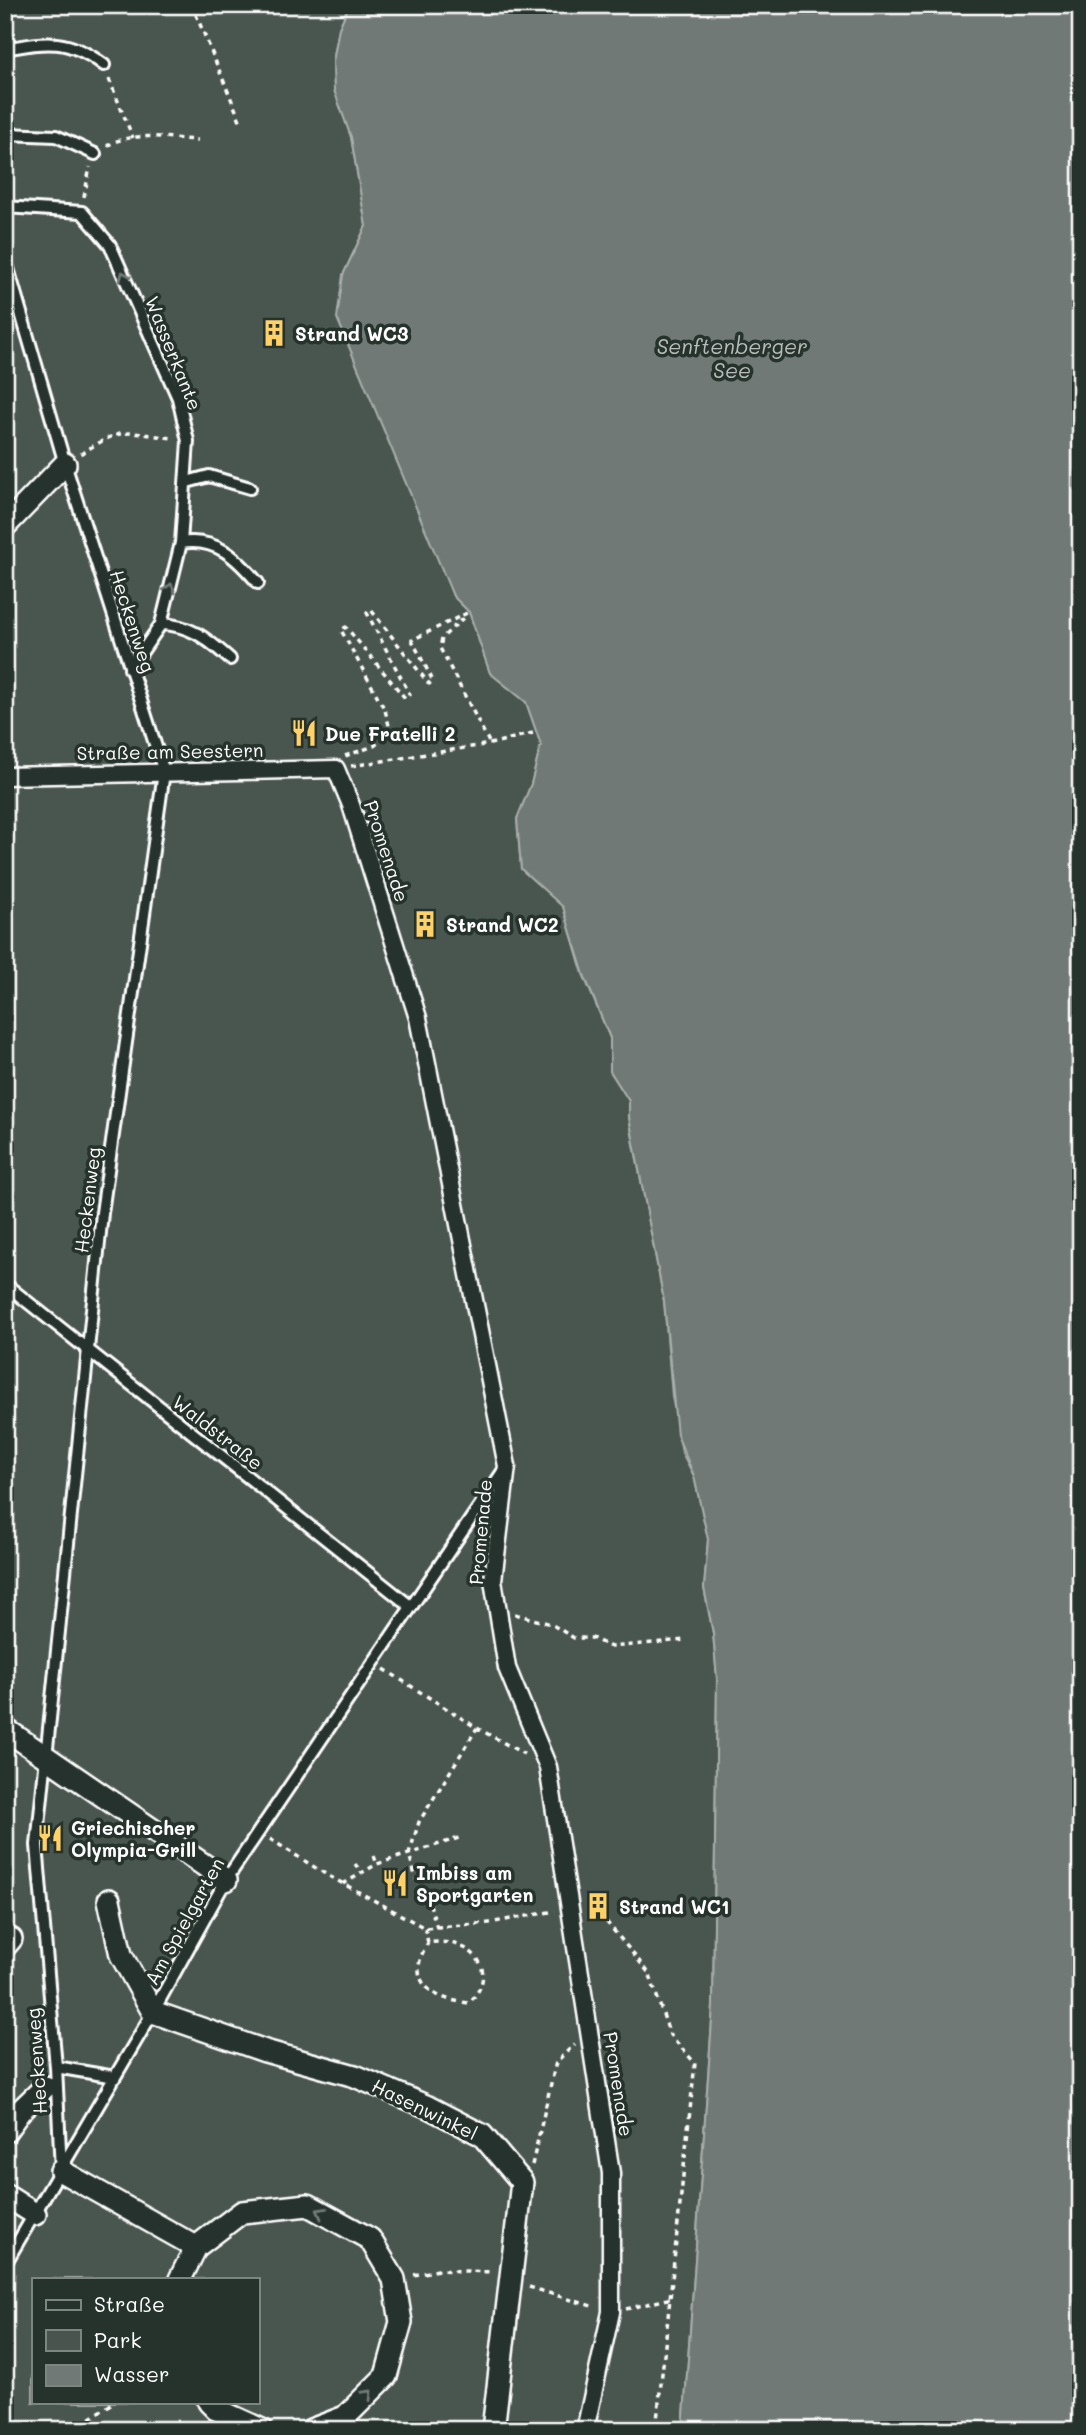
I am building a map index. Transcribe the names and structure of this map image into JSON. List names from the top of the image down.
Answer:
{
  "streets": {
    "street": ["Straße am Seestern", "Promenade", "Hasenwinkel"],
    "lane": [
      "Wasserkante",
      "Heckenweg",
      "Waldstraße",
      "Am Spielgarten"
    ]
  },
  "crossings": [
    ["Wasserkante", "Heckenweg"],
    ["Heckenweg", "Straße am Seestern"],
    ["Heckenweg", "Waldstraße"],
    ["Heckenweg", "Am Spielgarten"],
    ["Straße am Seestern", "Promenade"],
    ["Promenade", "Am Spielgarten"],
    ["Waldstraße", "Am Spielgarten"],
    ["Am Spielgarten", "Hasenwinkel"]
  ],
  "one_way": ["Wasserkante"],
  "water": ["Senftenberger See"],
  "places": {
    "building": ["Strand WC3", "Strand WC2", "Strand WC1"],
    "restaurant": ["Due Fratelli 2", "Griechischer Olympia-Grill", "Imbiss am Sportgarten"]
  },
  "legend": ["Straße", "Park", "Wasser"]
}
